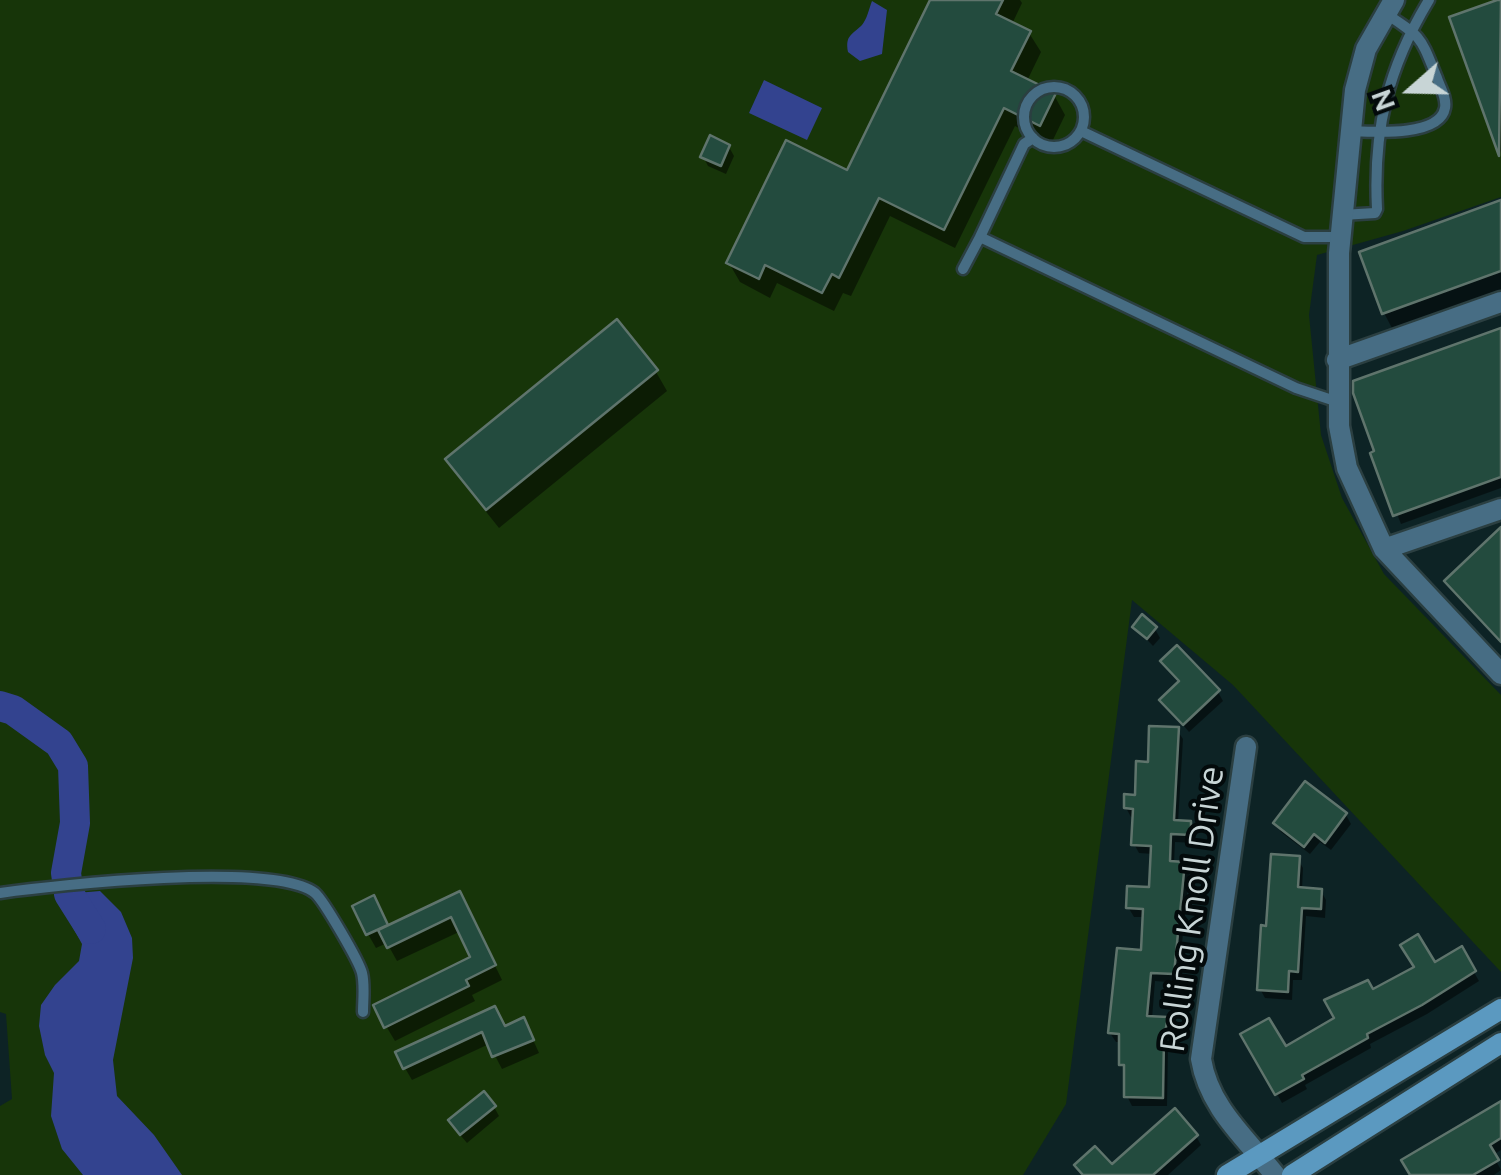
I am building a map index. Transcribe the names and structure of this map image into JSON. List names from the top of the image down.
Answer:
{
  "streets": {
    "street": ["Rolling Knoll Drive"]
  },
  "north": "left"
}
